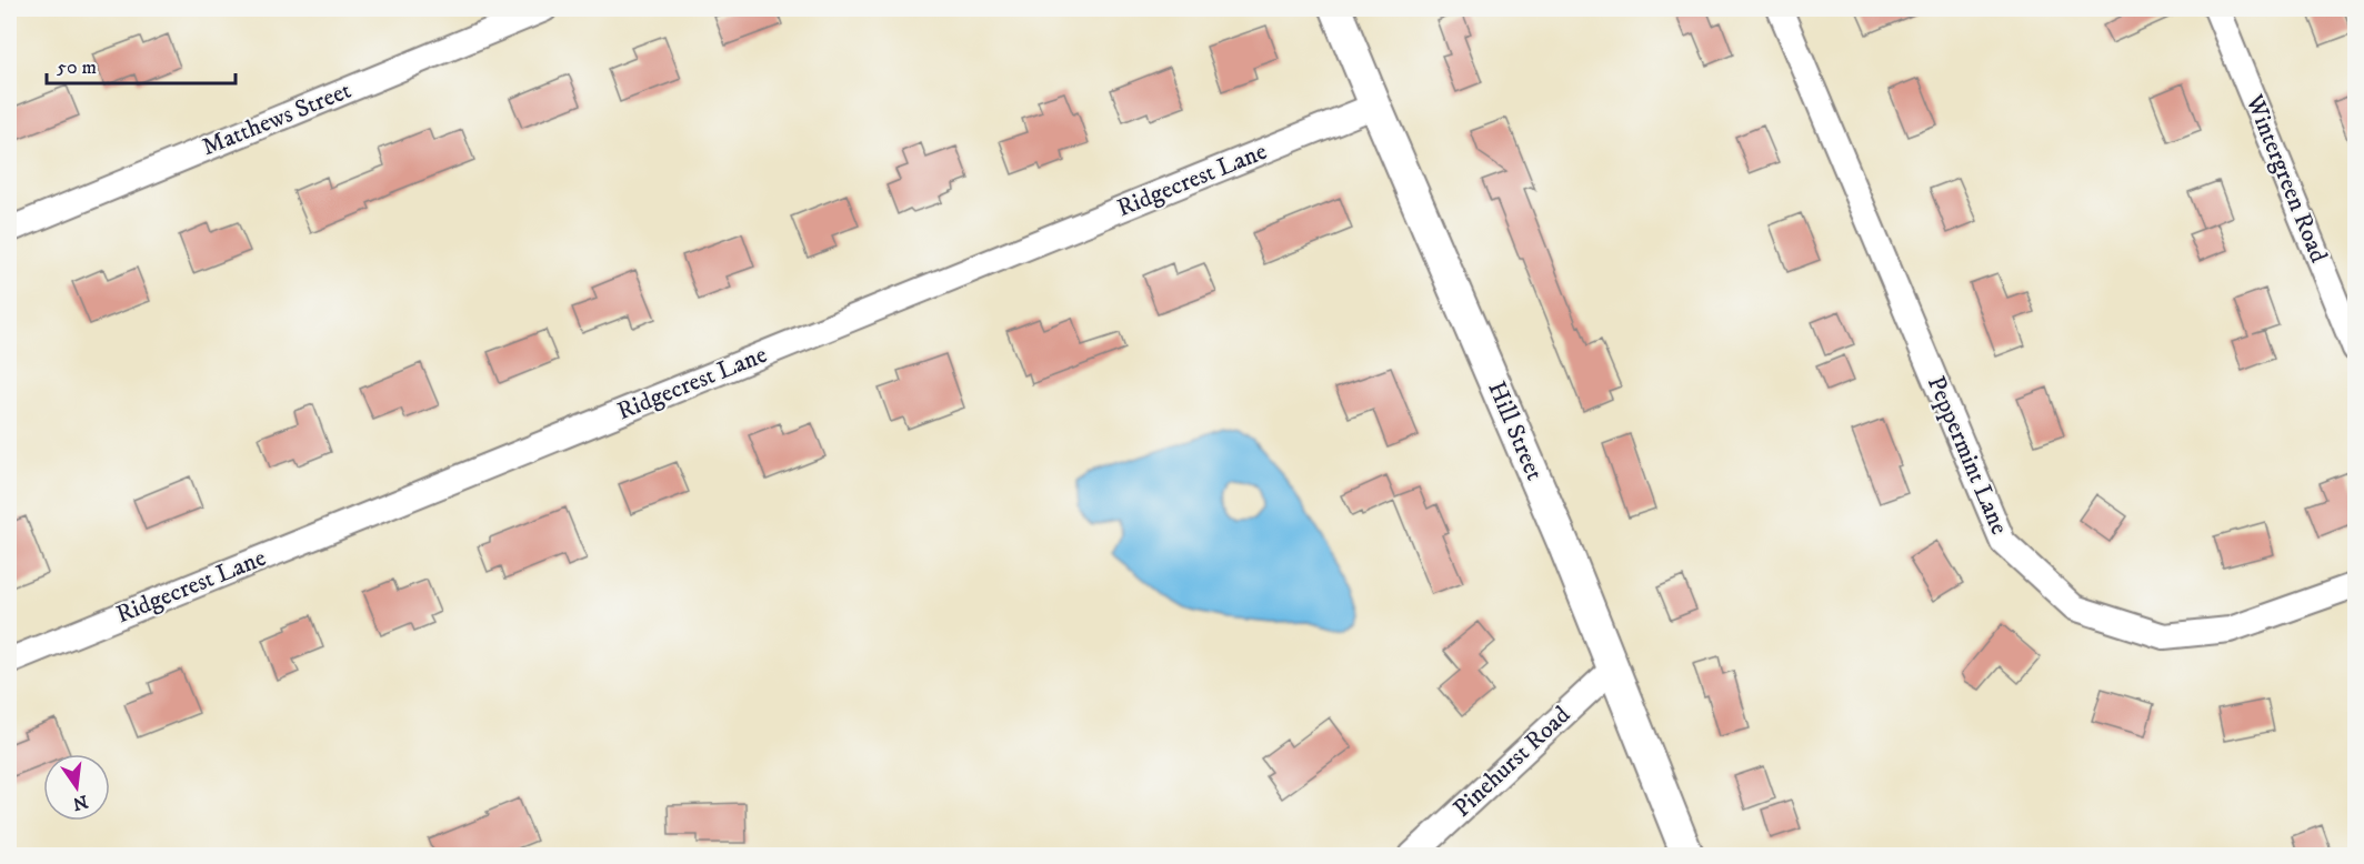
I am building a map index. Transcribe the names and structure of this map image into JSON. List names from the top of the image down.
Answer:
{
  "streets": {
    "street": [
      "Matthews Street",
      "Wintergreen Road",
      "Ridgecrest Lane",
      "Hill Street",
      "Peppermint Lane",
      "Pinehurst Road"
    ]
  },
  "crossings": [
    ["Ridgecrest Lane", "Hill Street"],
    ["Hill Street", "Pinehurst Road"]
  ],
  "scale_bar": "50 m",
  "north": "bottom"
}
